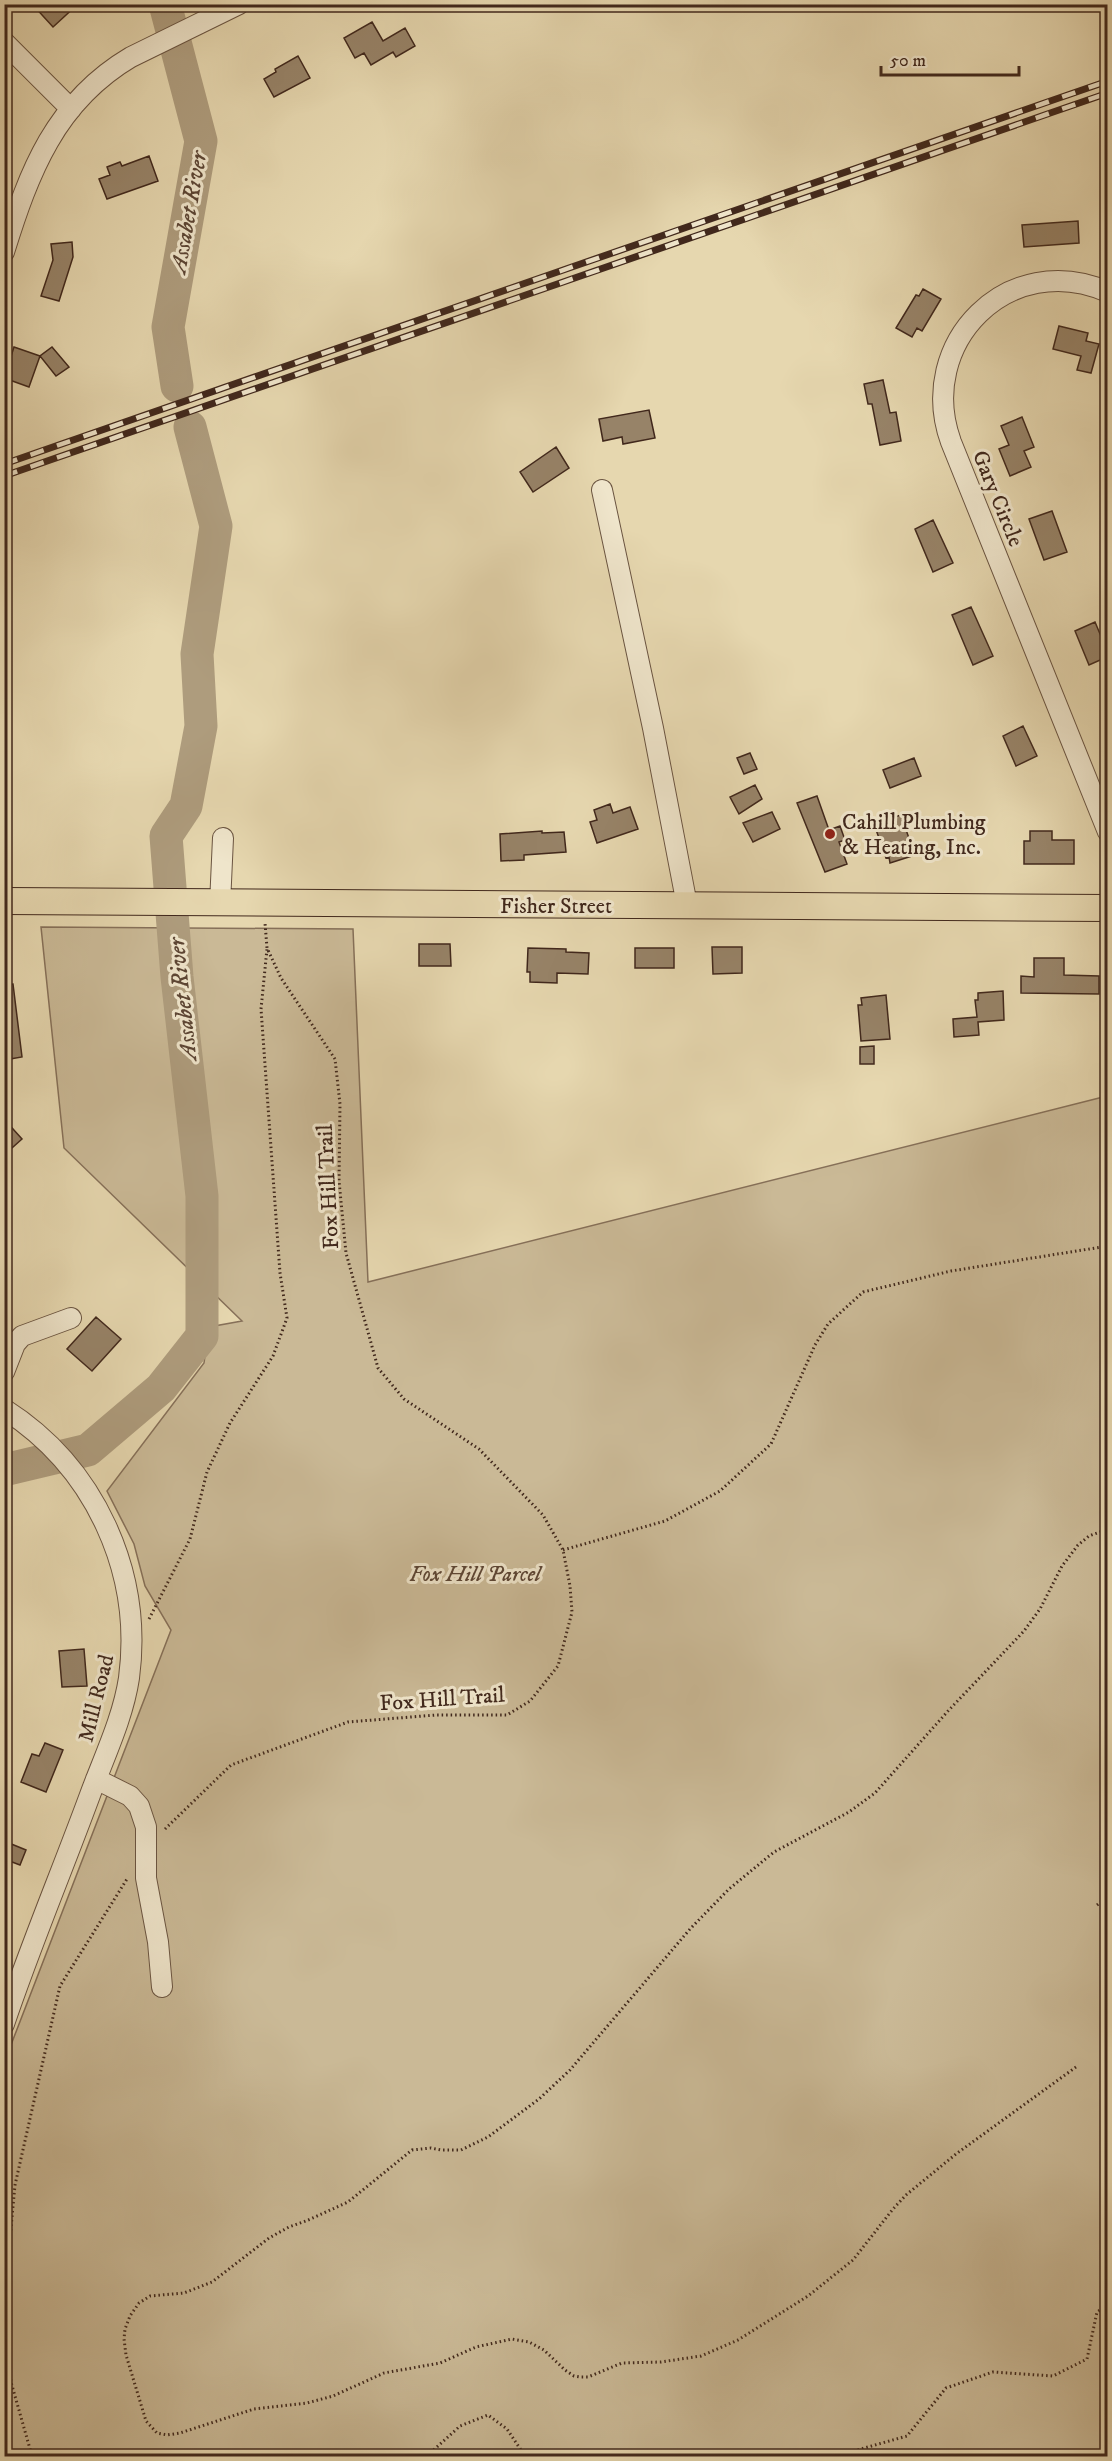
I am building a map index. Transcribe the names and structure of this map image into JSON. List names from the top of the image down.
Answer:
{
  "streets": {
    "main road": ["Fisher Street"],
    "street": ["Gary Circle", "Mill Road"],
    "path": ["Fox Hill Trail"]
  },
  "crossings": [
    ["Fisher Street", "Fox Hill Trail"]
  ],
  "water": ["Assabet River"],
  "parks": ["Fox Hill Parcel"],
  "places": ["Cahill Plumbing & Heating, Inc."],
  "scale_bar": "50 m"
}
